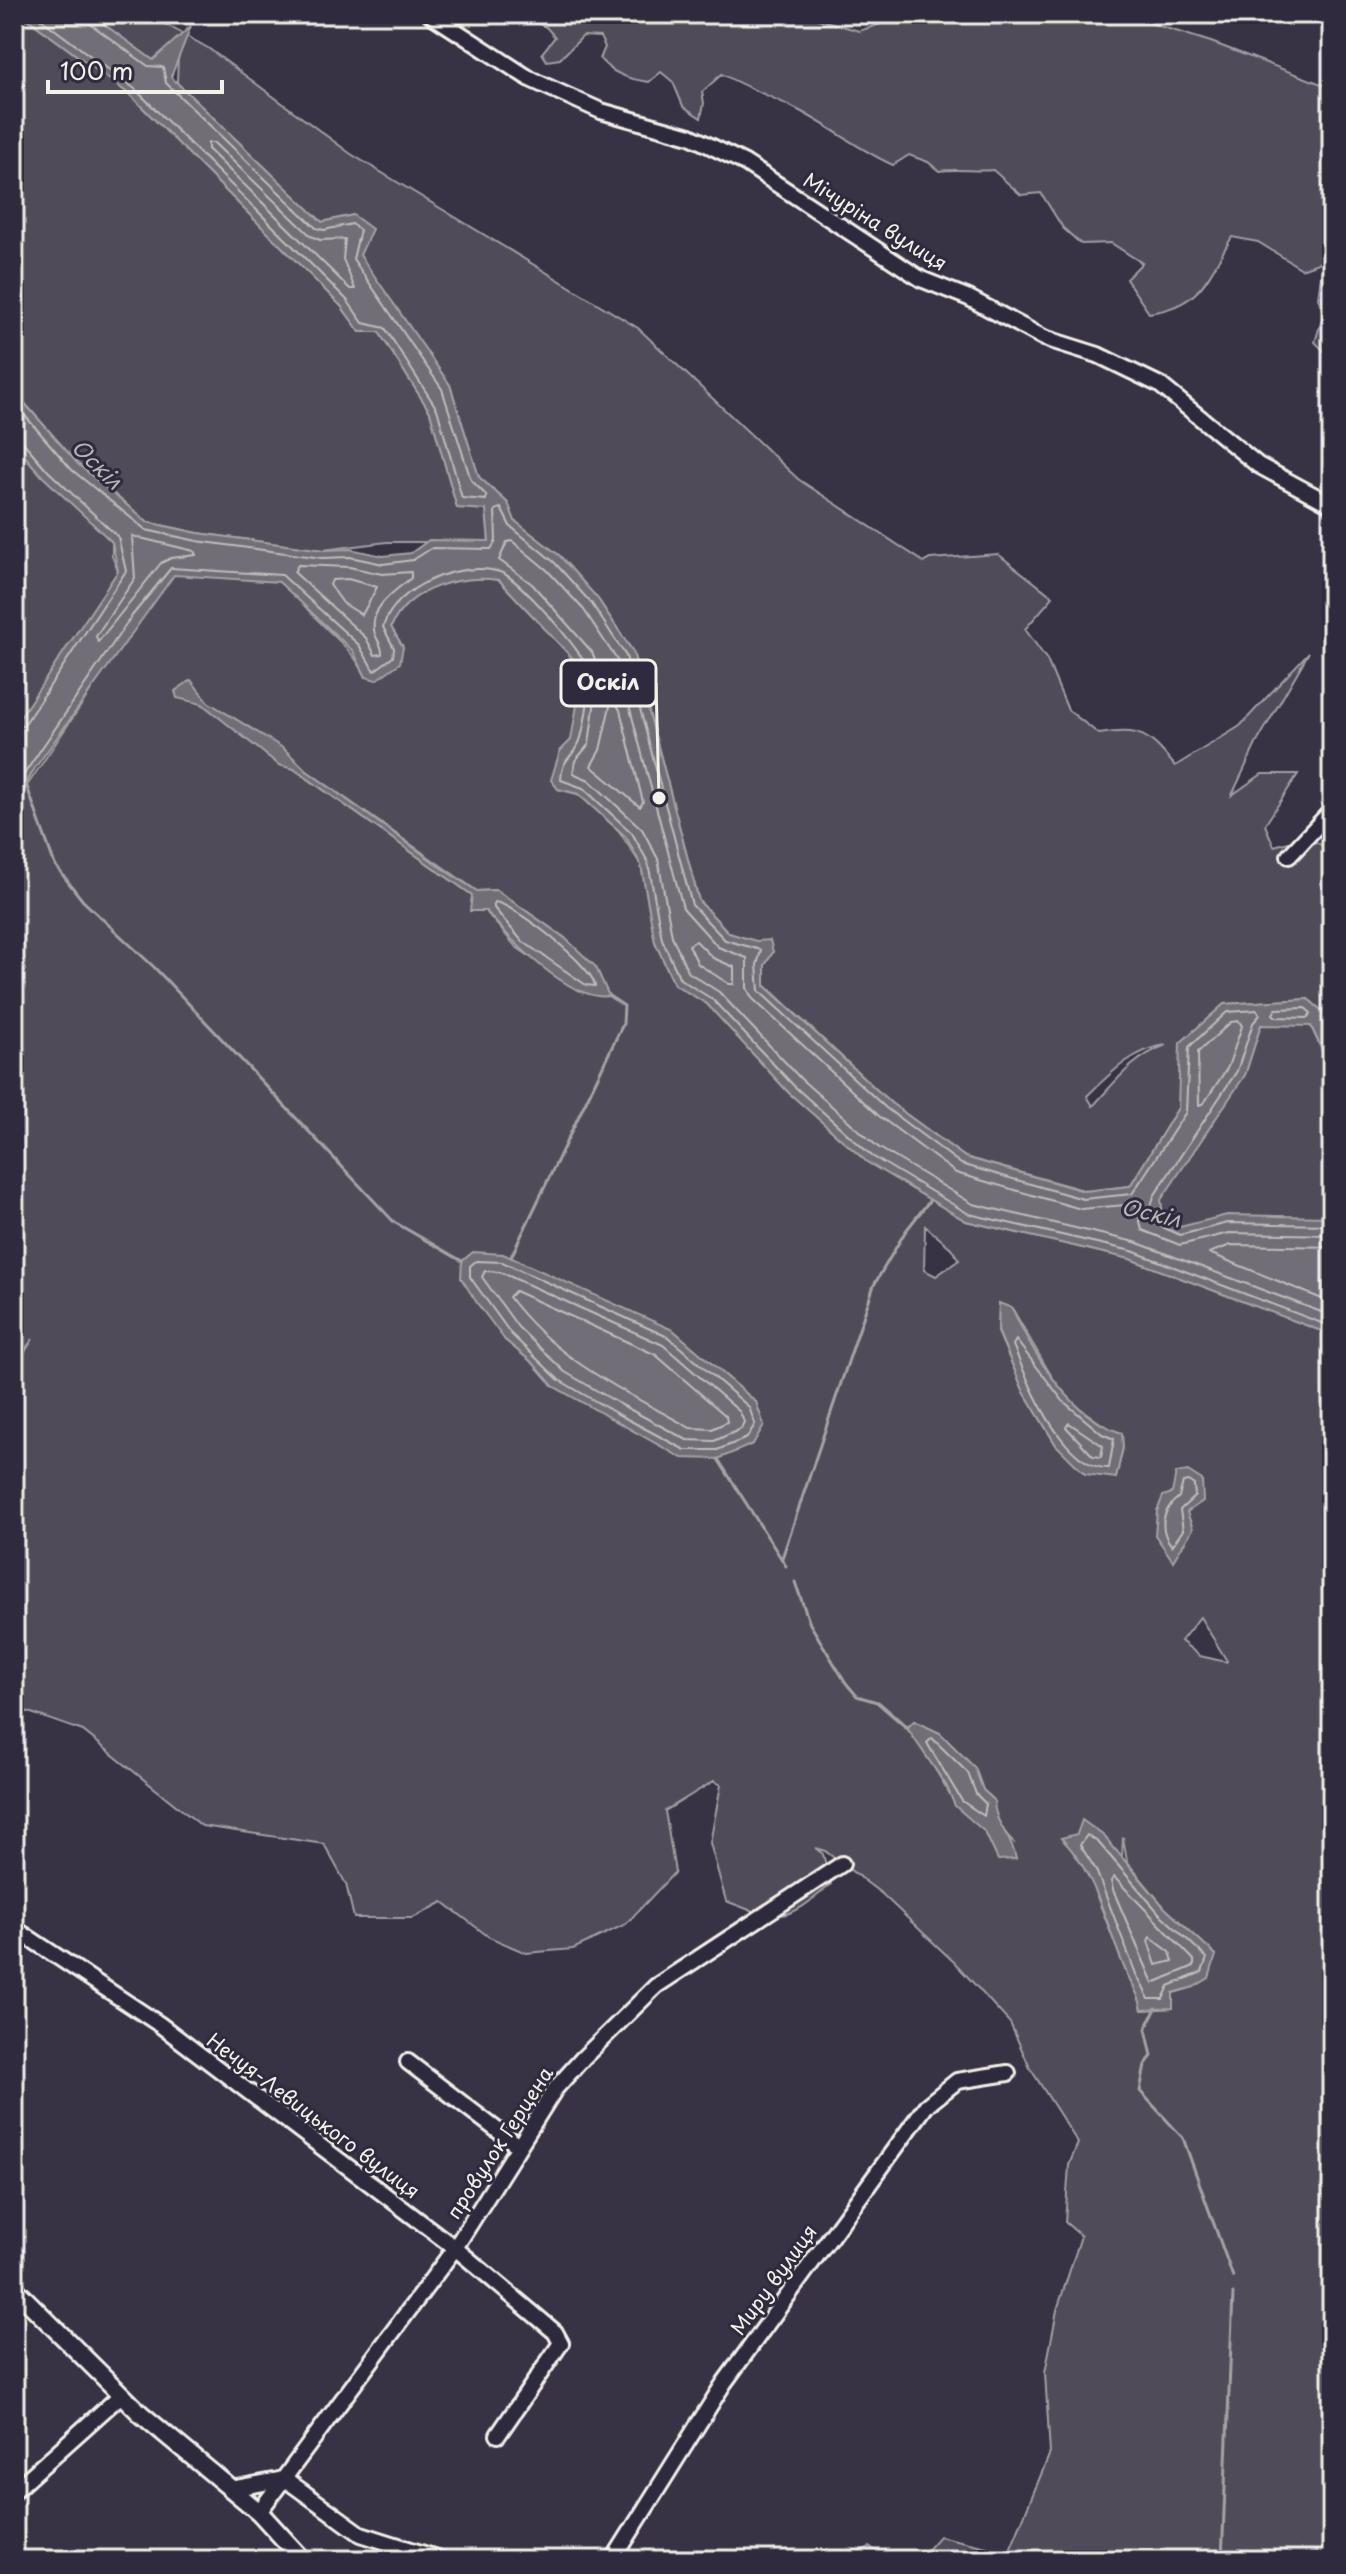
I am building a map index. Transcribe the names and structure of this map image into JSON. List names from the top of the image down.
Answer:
{
  "streets": {
    "street": [
      "Мічуріна вулиця",
      "Нечуя-Левицького вулиця",
      "провулок Герцена",
      "Миру вулиця"
    ]
  },
  "crossings": [
    ["Нечуя-Левицького вулиця", "провулок Герцена"]
  ],
  "water": ["Оскіл"],
  "places": ["Оскіл"],
  "scale_bar": "100 m"
}
